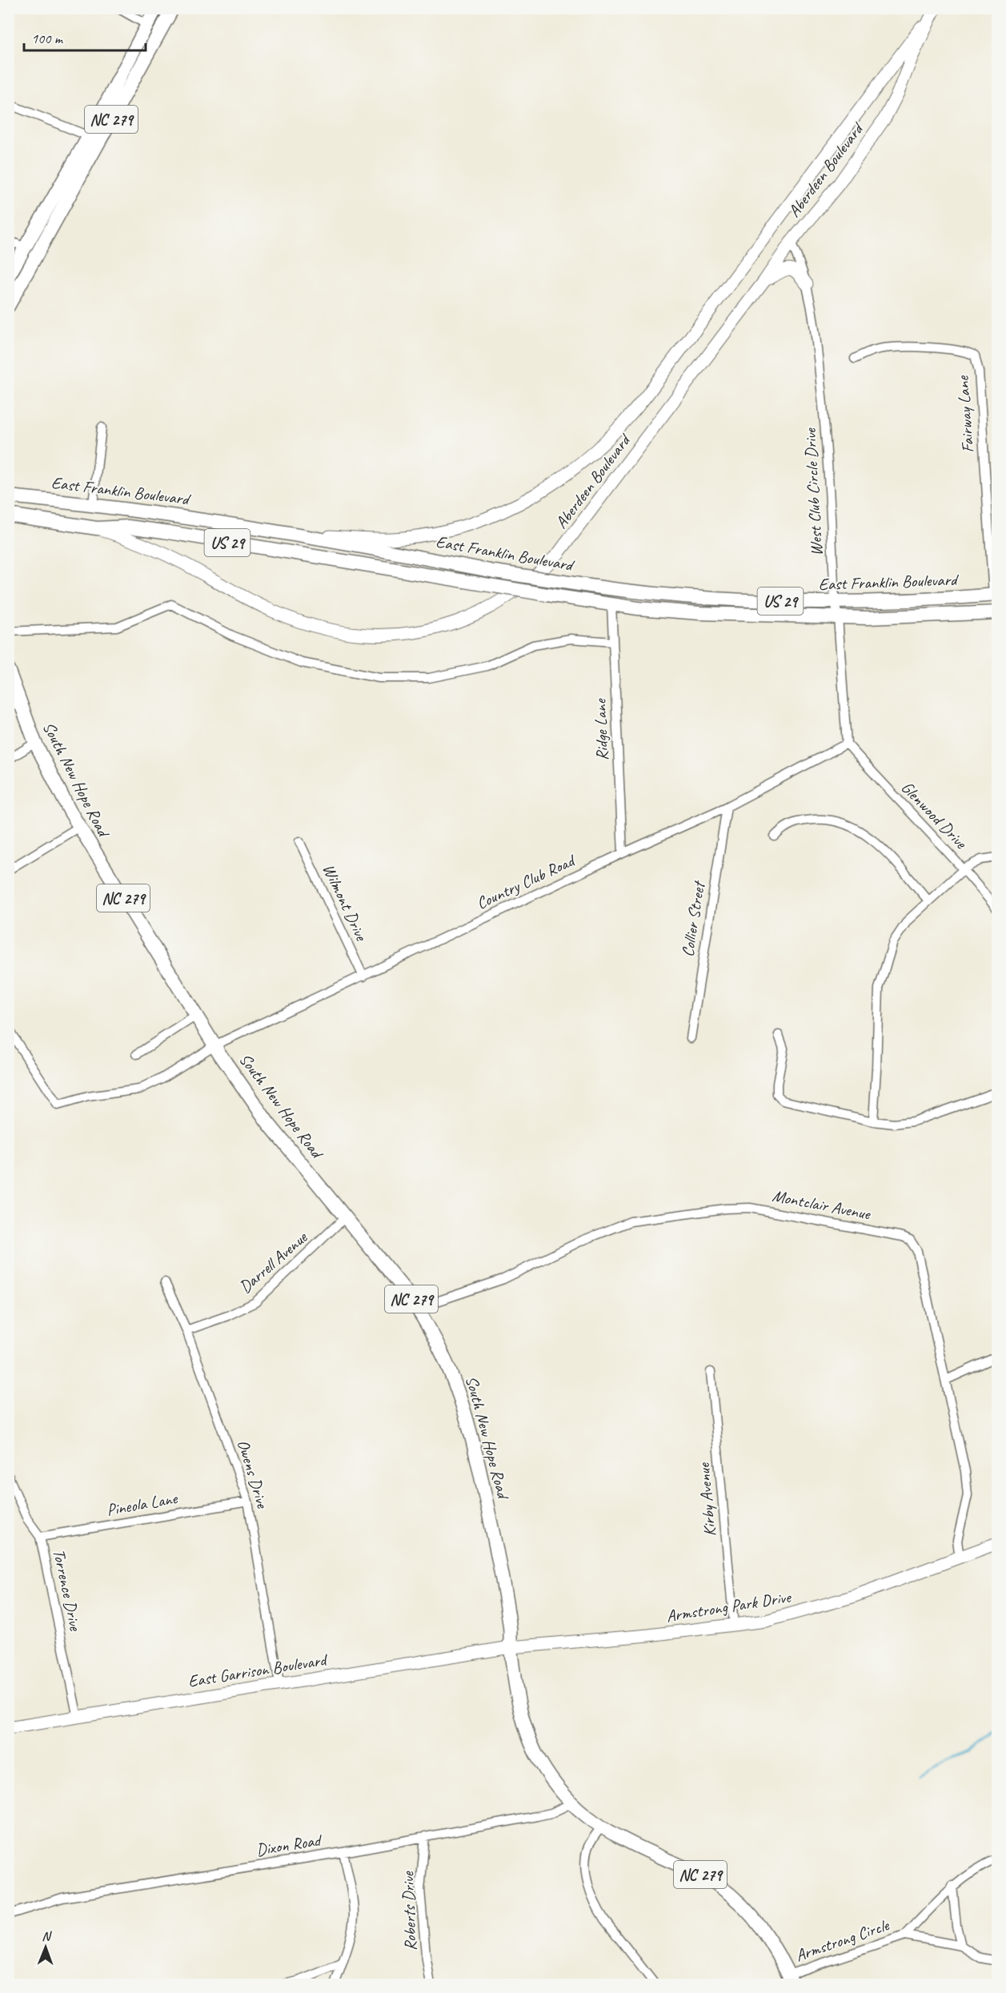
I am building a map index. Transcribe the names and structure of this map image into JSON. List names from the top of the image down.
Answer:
{
  "streets": {
    "main road": [
      "NC 279",
      "Aberdeen Boulevard",
      "East Franklin Boulevard",
      "US 29",
      "South New Hope Road",
      "Armstrong Park Drive",
      "East Garrison Boulevard"
    ],
    "street": [
      "Fairway Lane",
      "West Club Circle Drive",
      "Ridge Lane",
      "Glenwood Drive",
      "Country Club Road",
      "Wilmont Drive",
      "Collier Street",
      "Montclair Avenue",
      "Darrell Avenue",
      "Owens Drive",
      "Kirby Avenue",
      "Pineola Lane",
      "Torrence Drive",
      "Dixon Road",
      "Roberts Drive",
      "Armstrong Circle"
    ]
  },
  "crossings": [
    ["Aberdeen Boulevard", "East Franklin Boulevard"],
    ["Aberdeen Boulevard", "West Club Circle Drive"],
    ["Fairway Lane", "East Franklin Boulevard"],
    ["East Franklin Boulevard", "West Club Circle Drive"],
    ["East Franklin Boulevard", "Ridge Lane"],
    ["West Club Circle Drive", "Glenwood Drive"],
    ["West Club Circle Drive", "Country Club Road"],
    ["Ridge Lane", "Country Club Road"],
    ["South New Hope Road", "Country Club Road"],
    ["South New Hope Road", "Montclair Avenue"],
    ["South New Hope Road", "Darrell Avenue"],
    ["South New Hope Road", "Armstrong Park Drive"],
    ["South New Hope Road", "East Garrison Boulevard"],
    ["South New Hope Road", "Dixon Road"],
    ["South New Hope Road", "Armstrong Circle"],
    ["Glenwood Drive", "Country Club Road"],
    ["Country Club Road", "Wilmont Drive"],
    ["Country Club Road", "Collier Street"],
    ["Montclair Avenue", "Armstrong Park Drive"],
    ["Darrell Avenue", "Owens Drive"],
    ["Owens Drive", "Pineola Lane"],
    ["Owens Drive", "East Garrison Boulevard"],
    ["Kirby Avenue", "Armstrong Park Drive"],
    ["Pineola Lane", "Torrence Drive"],
    ["Torrence Drive", "East Garrison Boulevard"],
    ["Armstrong Park Drive", "East Garrison Boulevard"],
    ["Dixon Road", "Roberts Drive"]
  ],
  "scale_bar": "100 m",
  "north": "top"
}
